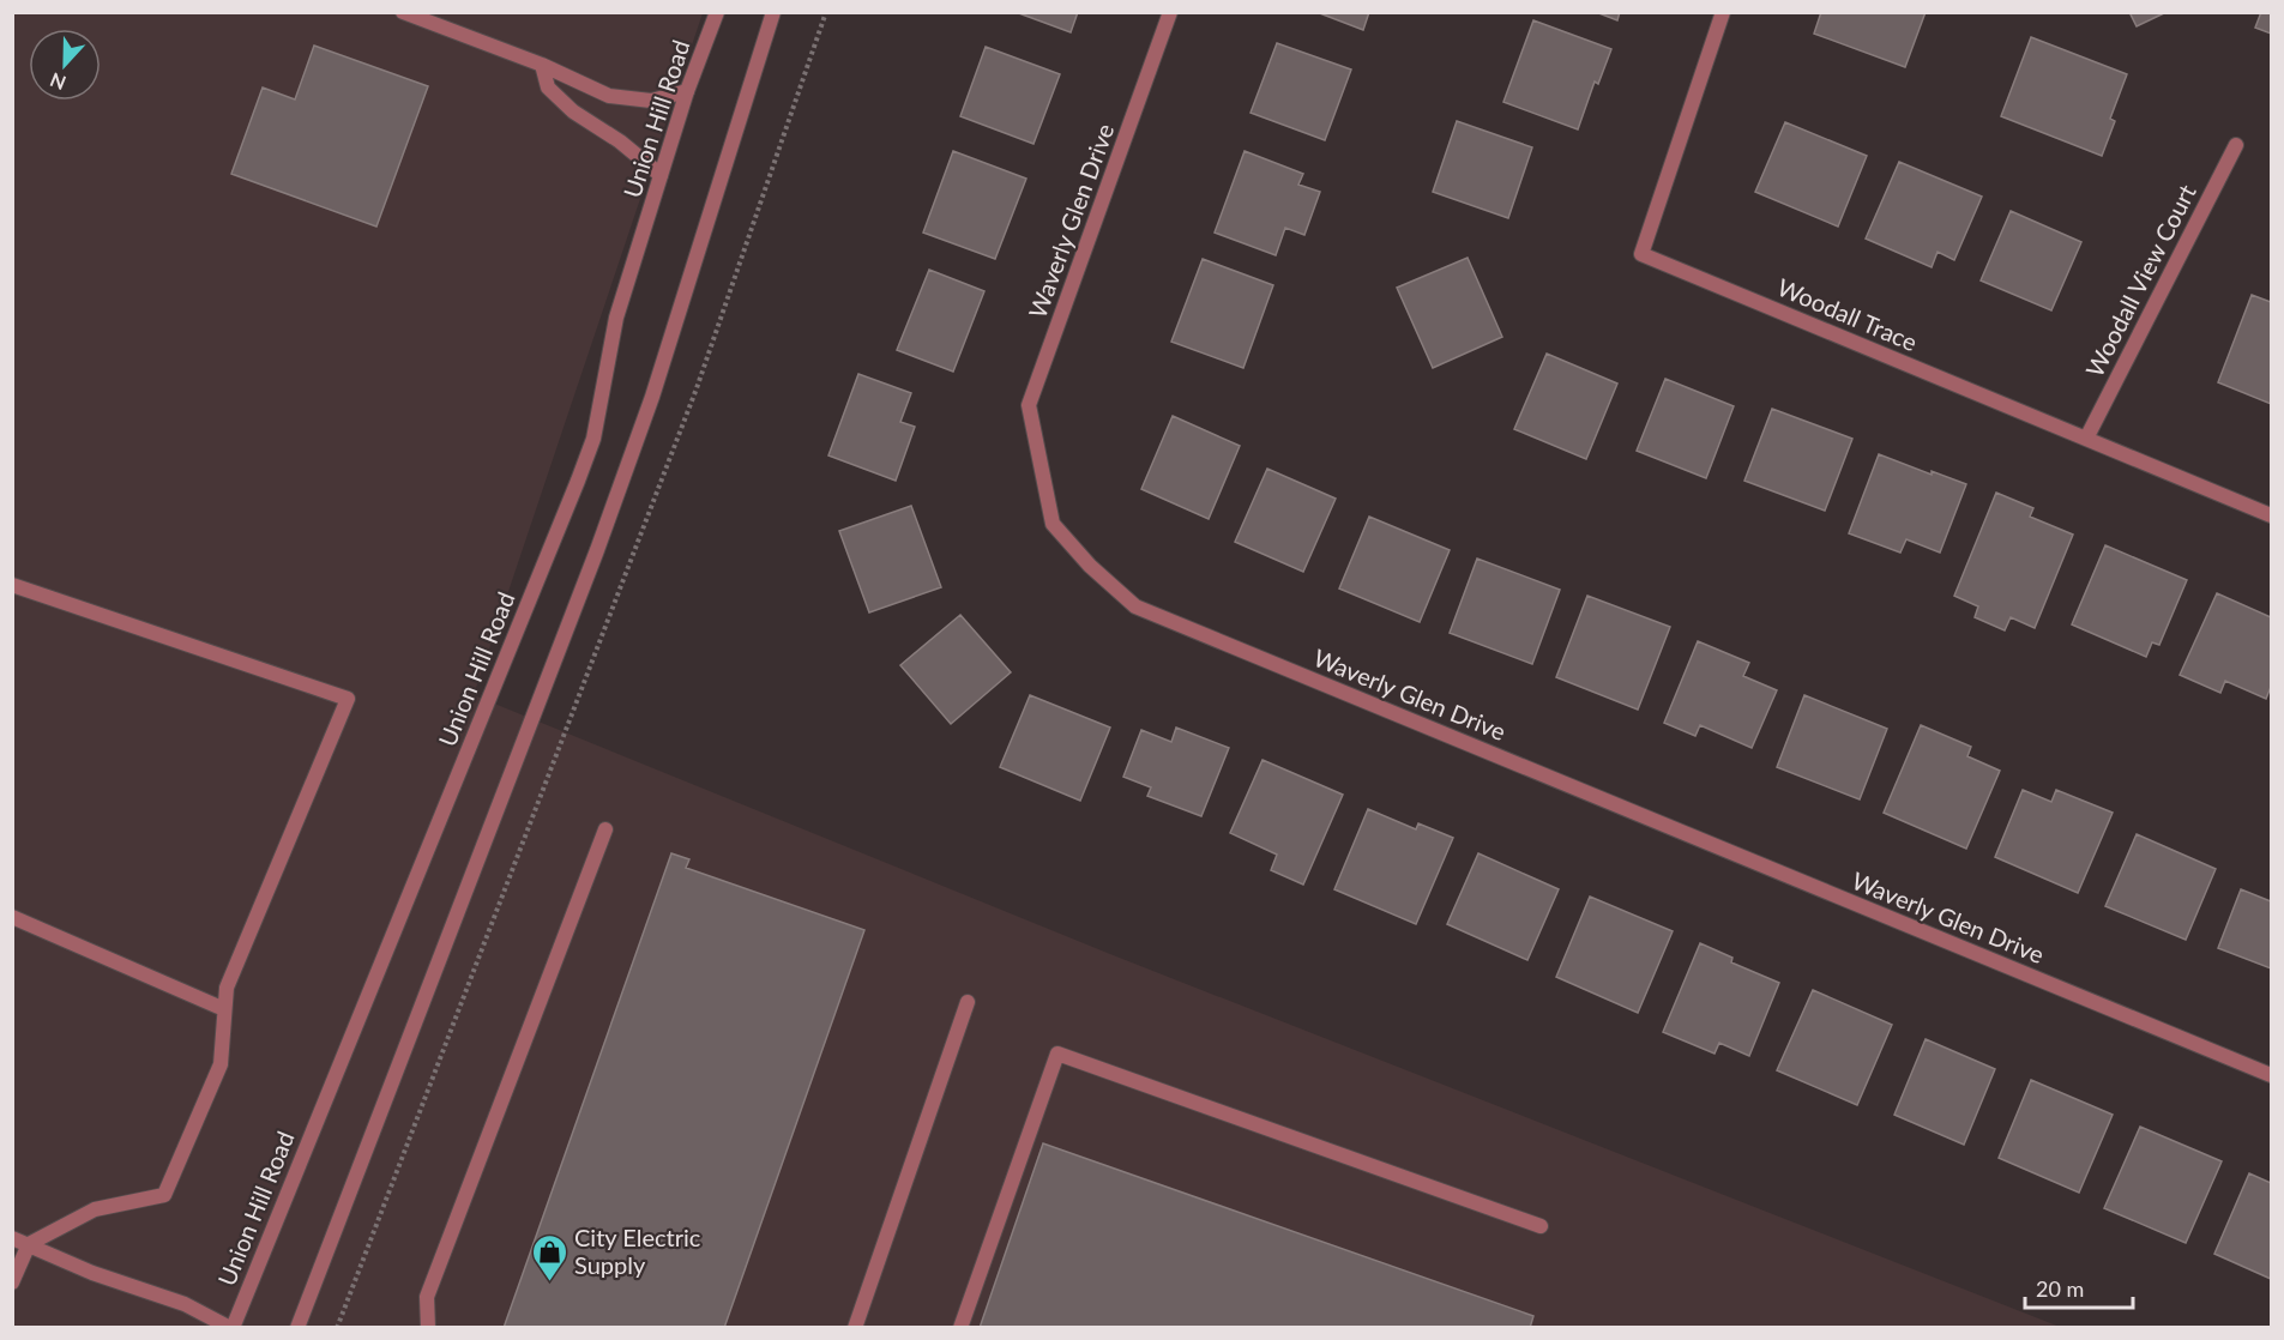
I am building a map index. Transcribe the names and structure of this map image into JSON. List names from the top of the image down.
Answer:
{
  "streets": {
    "street": [
      "Union Hill Road",
      "Waverly Glen Drive",
      "Woodall View Court",
      "Woodall Trace"
    ]
  },
  "crossings": [
    ["Woodall View Court", "Woodall Trace"]
  ],
  "places": {
    "shop": ["City Electric Supply"]
  },
  "scale_bar": "20 m",
  "north": "bottom"
}
